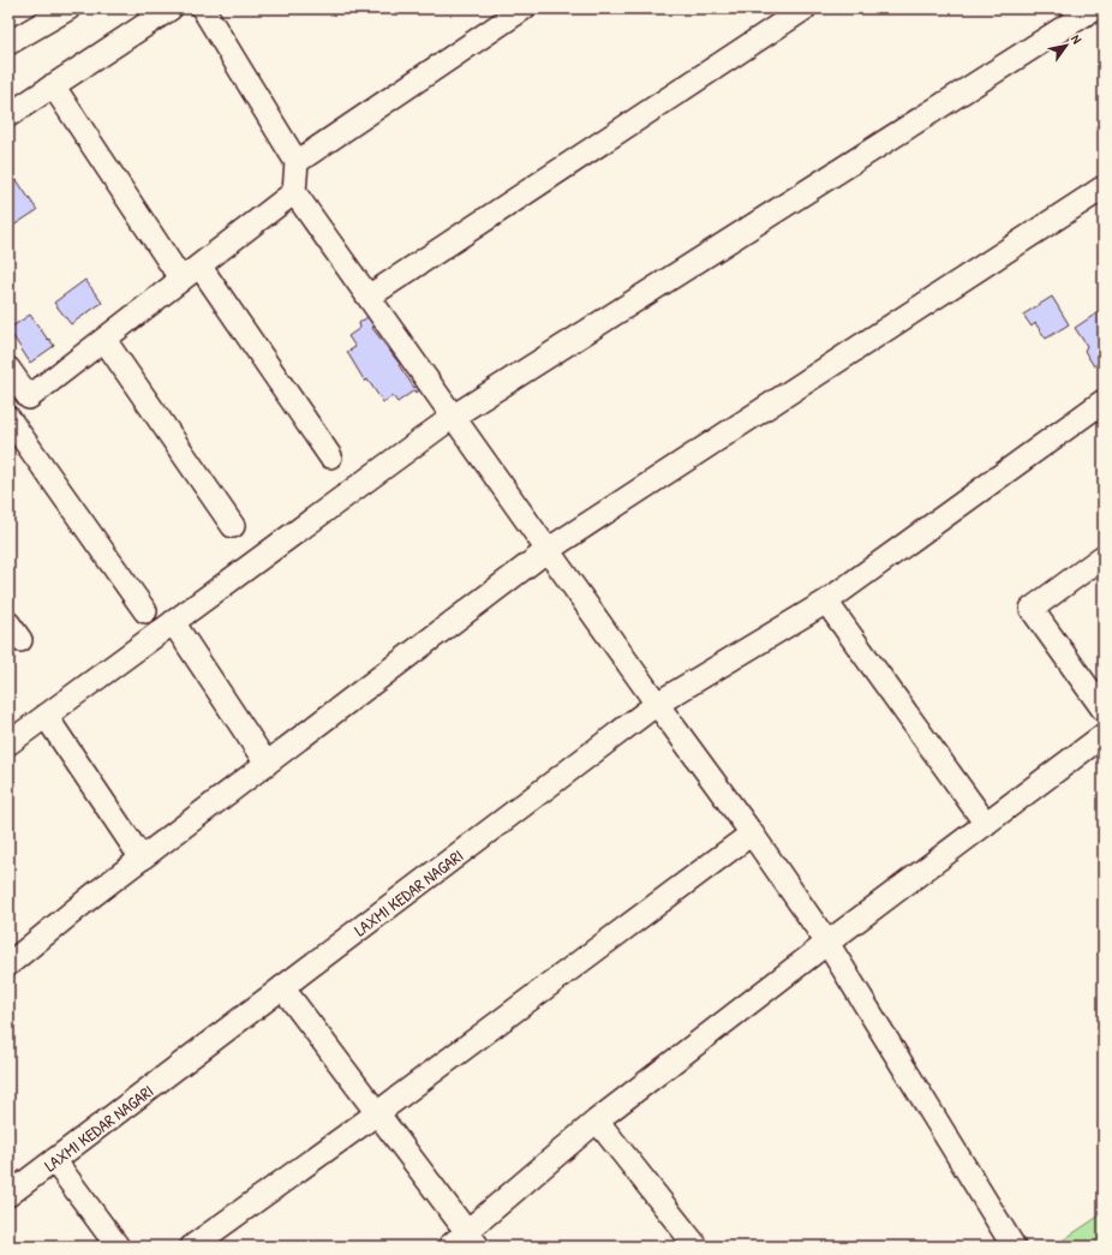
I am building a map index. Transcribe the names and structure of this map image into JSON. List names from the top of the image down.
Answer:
{
  "streets": {
    "street": ["LAXMI KEDAR NAGARI"]
  },
  "north": "top right"
}
